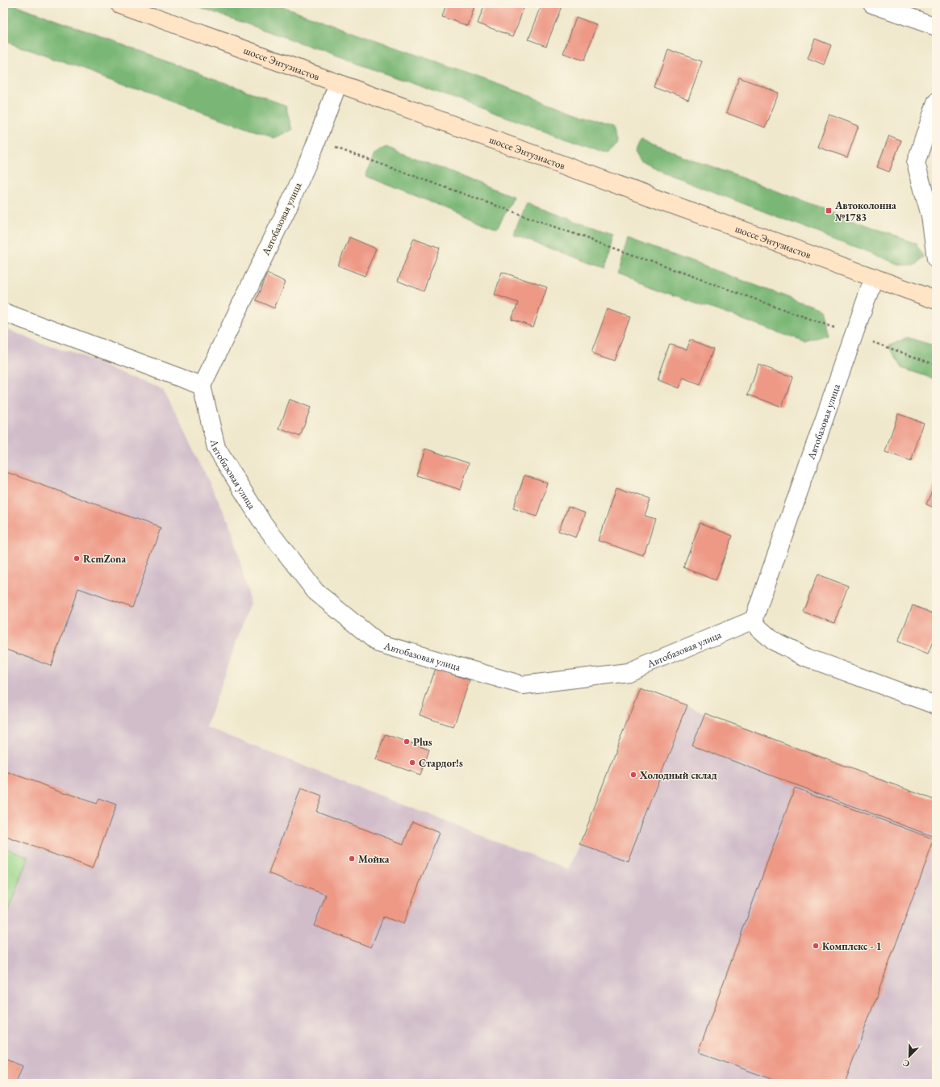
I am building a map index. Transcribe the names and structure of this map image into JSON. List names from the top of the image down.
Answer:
{
  "streets": {
    "main road": ["шоссе Энтузиастов"],
    "street": ["Автобазовая улица"]
  },
  "crossings": [
    ["шоссе Энтузиастов", "Автобазовая улица"]
  ],
  "places": {
    "transit": ["Автоколонна №1783"],
    "other": [
      "RemZona",
      "Plus",
      "Стардог!s",
      "Холодный склад",
      "Мойка",
      "Комплекс - 1"
    ]
  },
  "north": "bottom left"
}
